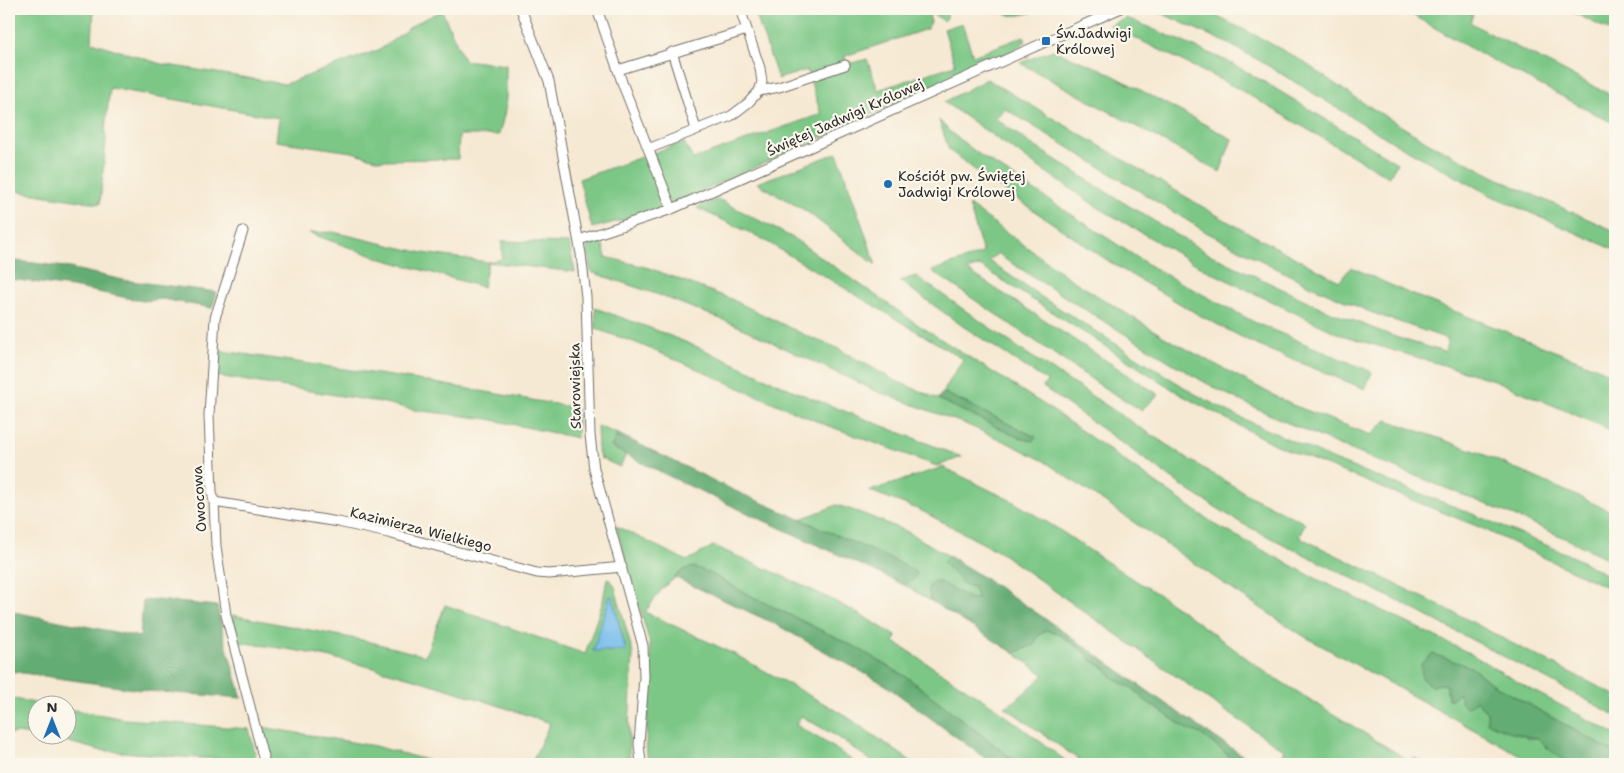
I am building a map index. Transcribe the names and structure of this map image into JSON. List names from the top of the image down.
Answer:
{
  "streets": {
    "street": [
      "Świętej Jadwigi Królowej",
      "Starowiejska",
      "Owocowa",
      "Kazimierza Wielkiego"
    ]
  },
  "crossings": [
    ["Świętej Jadwigi Królowej", "Starowiejska"],
    ["Starowiejska", "Kazimierza Wielkiego"],
    ["Owocowa", "Kazimierza Wielkiego"]
  ],
  "places": {
    "transit": ["Św.Jadwigi Królowej"],
    "other": ["Kościół pw. Świętej Jadwigi Królowej"]
  },
  "north": "top"
}
